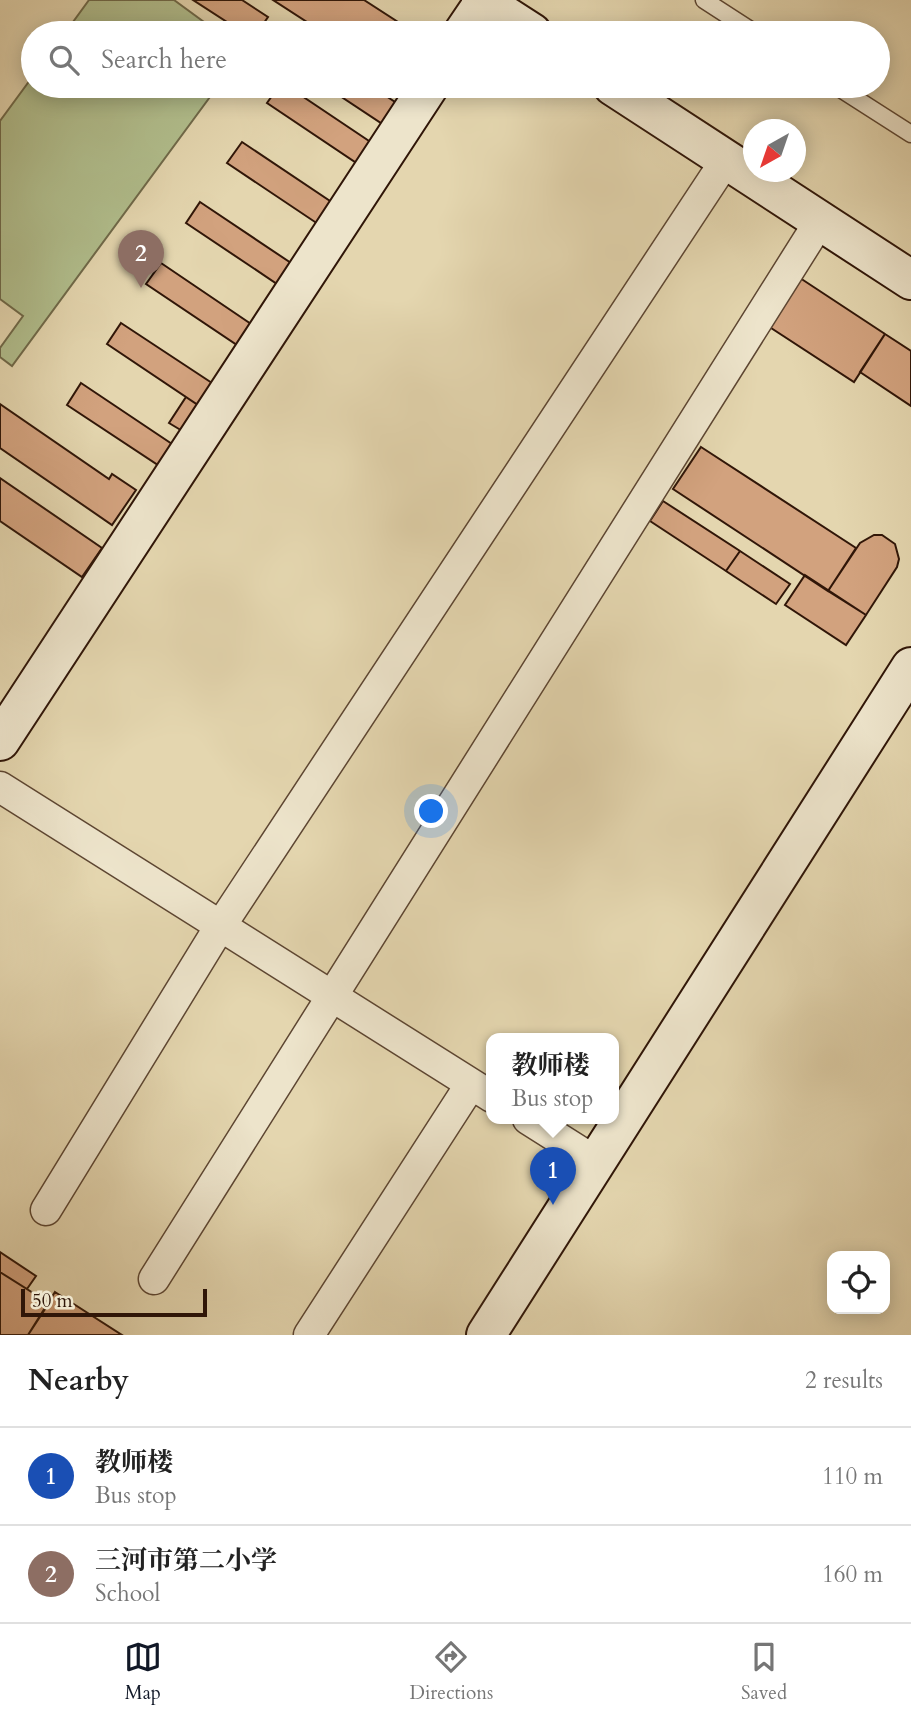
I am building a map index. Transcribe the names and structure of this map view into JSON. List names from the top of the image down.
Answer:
{
  "scale_bar": "50 m",
  "north": "bottom left",
  "page": {
    "search": "Search here",
    "pins": ["2", "1"],
    "popup": ["教师楼", "Bus stop"],
    "scale": "50 m",
    "heading": ["Nearby", "2 results"],
    "list": [
      {
        "mark": "1",
        "name": "教师楼",
        "note": "Bus stop",
        "value": "110 m"
      },
      {
        "mark": "2",
        "name": "三河市第二小学",
        "note": "School",
        "value": "160 m"
      }
    ],
    "nav": ["Map", "Directions", "Saved"]
  }
}
